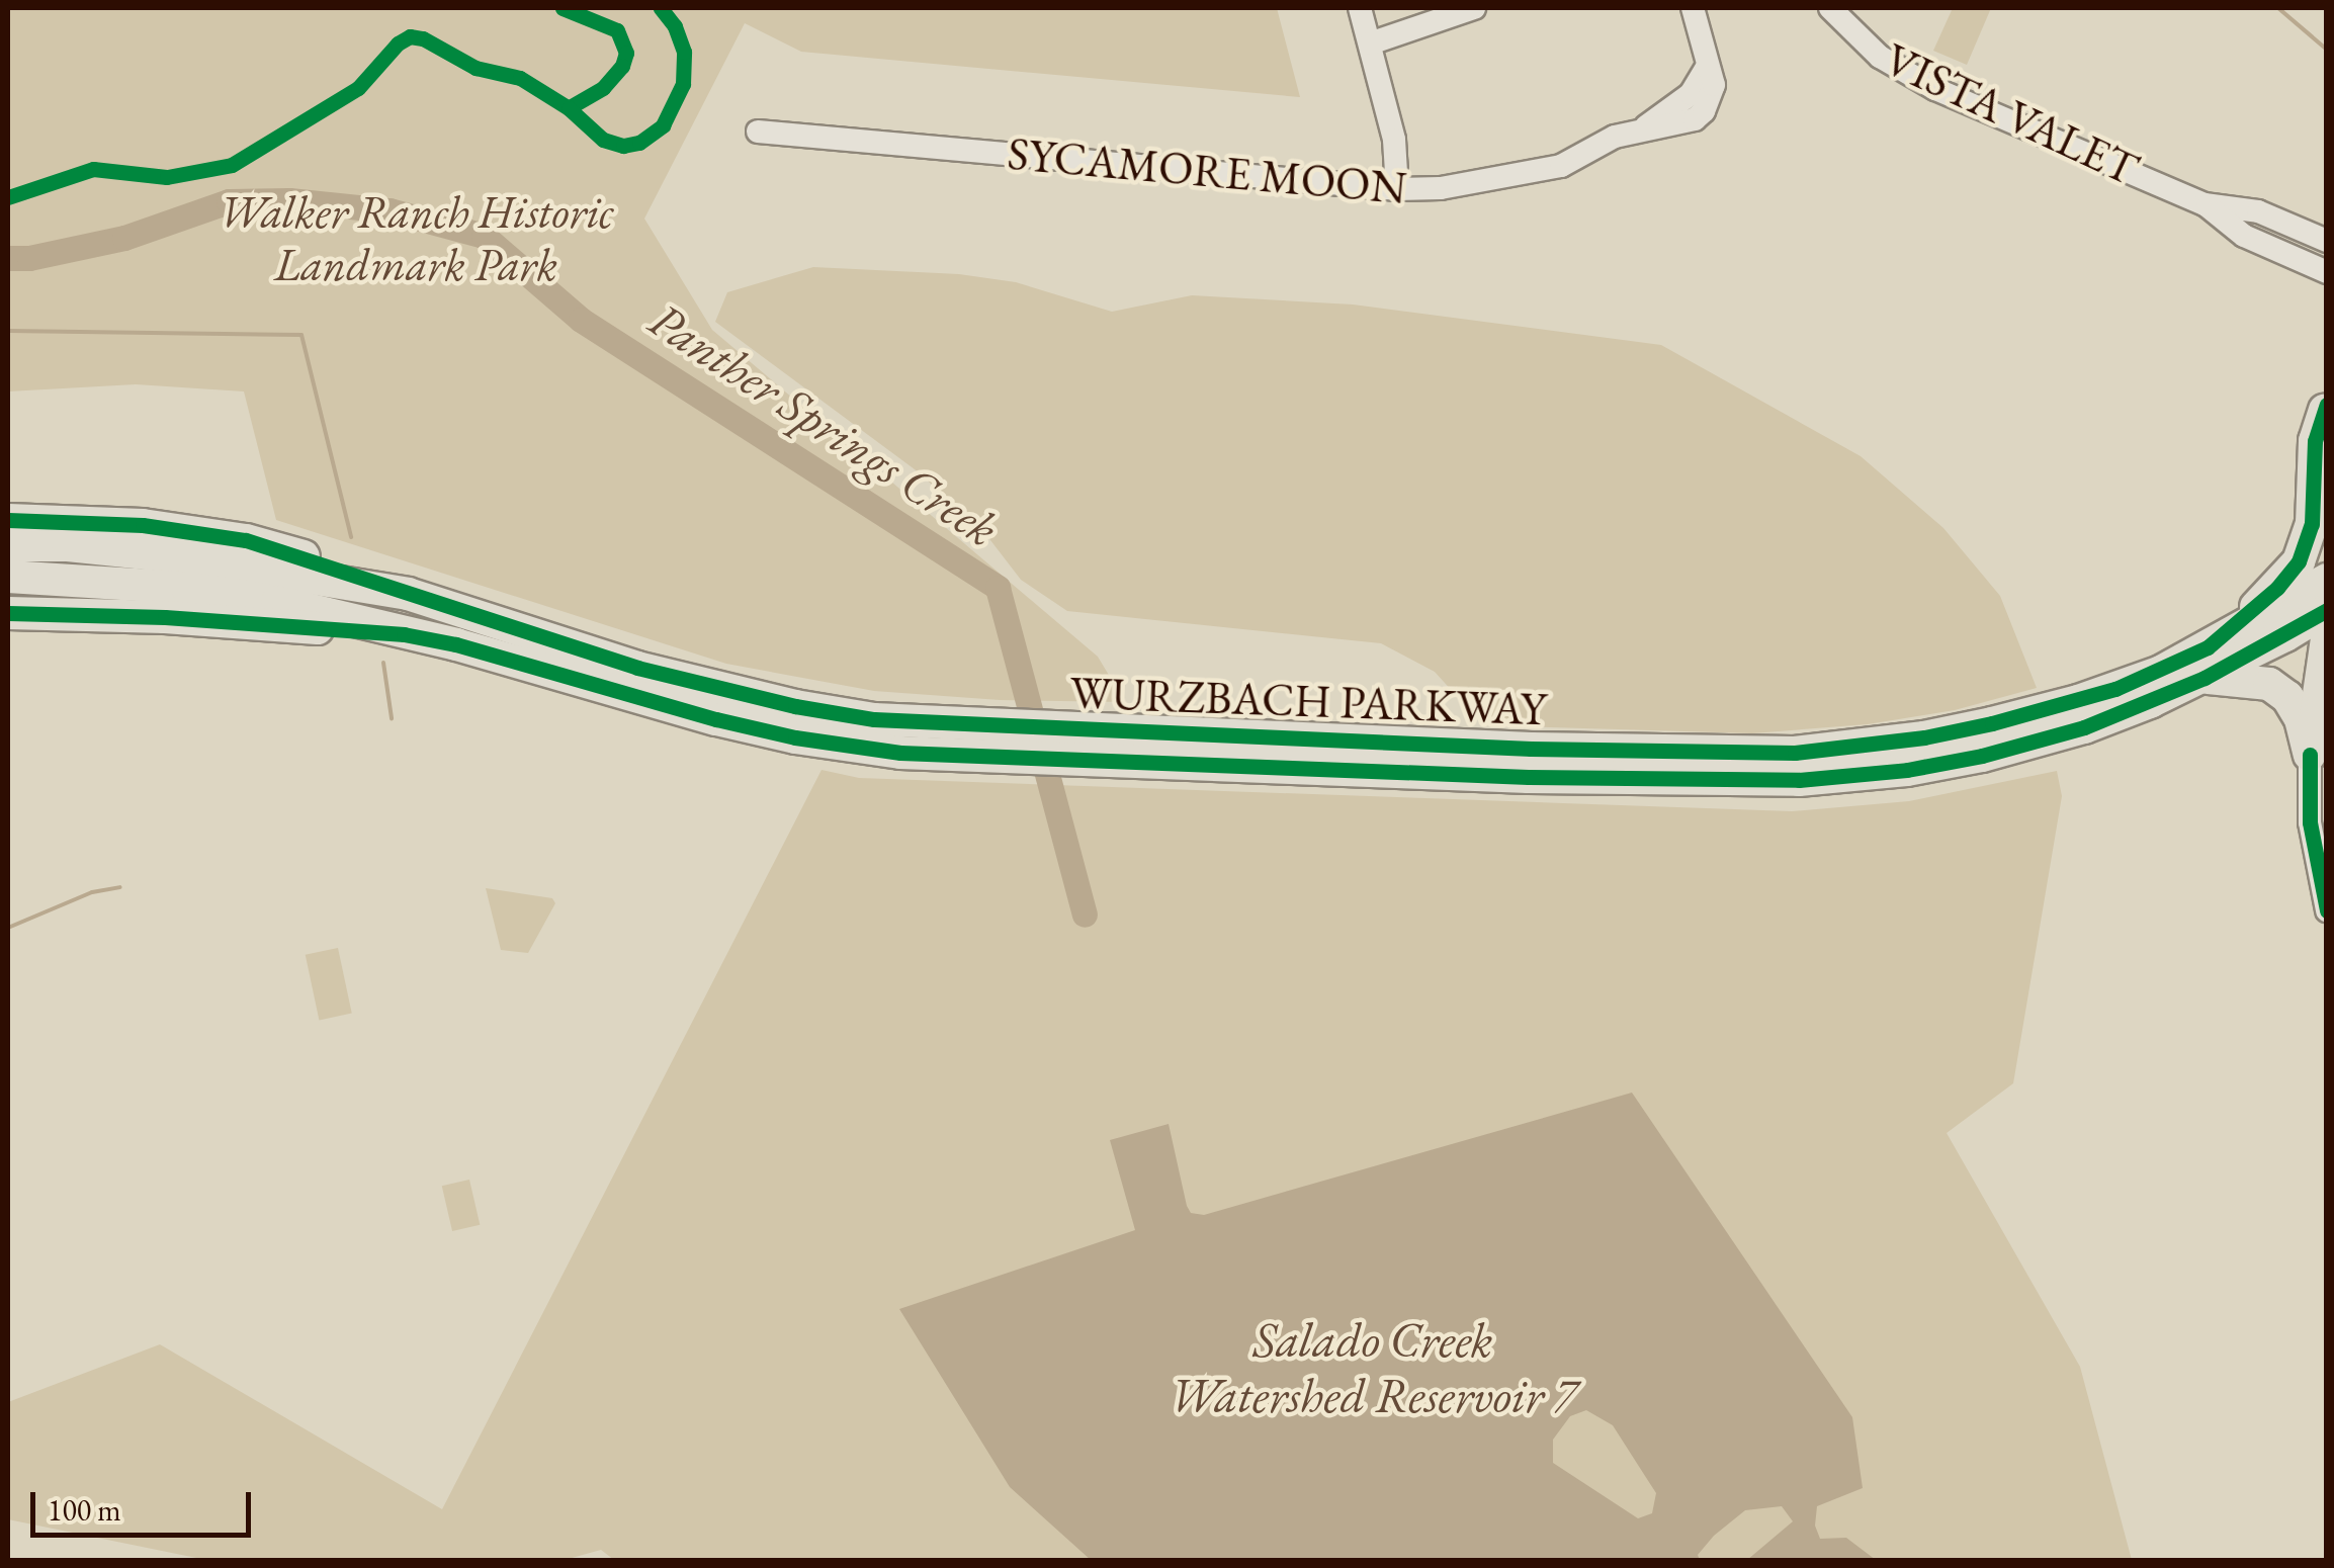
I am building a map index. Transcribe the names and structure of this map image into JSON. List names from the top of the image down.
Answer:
{
  "streets": {
    "highway": ["WURZBACH PARKWAY"],
    "street": ["VISTA VALET", "SYCAMORE MOON"]
  },
  "water": ["Panther Springs Creek", "Salado Creek Watershed Reservoir 7"],
  "parks": ["Walker Ranch Historic Landmark Park"],
  "scale_bar": "100 m"
}
